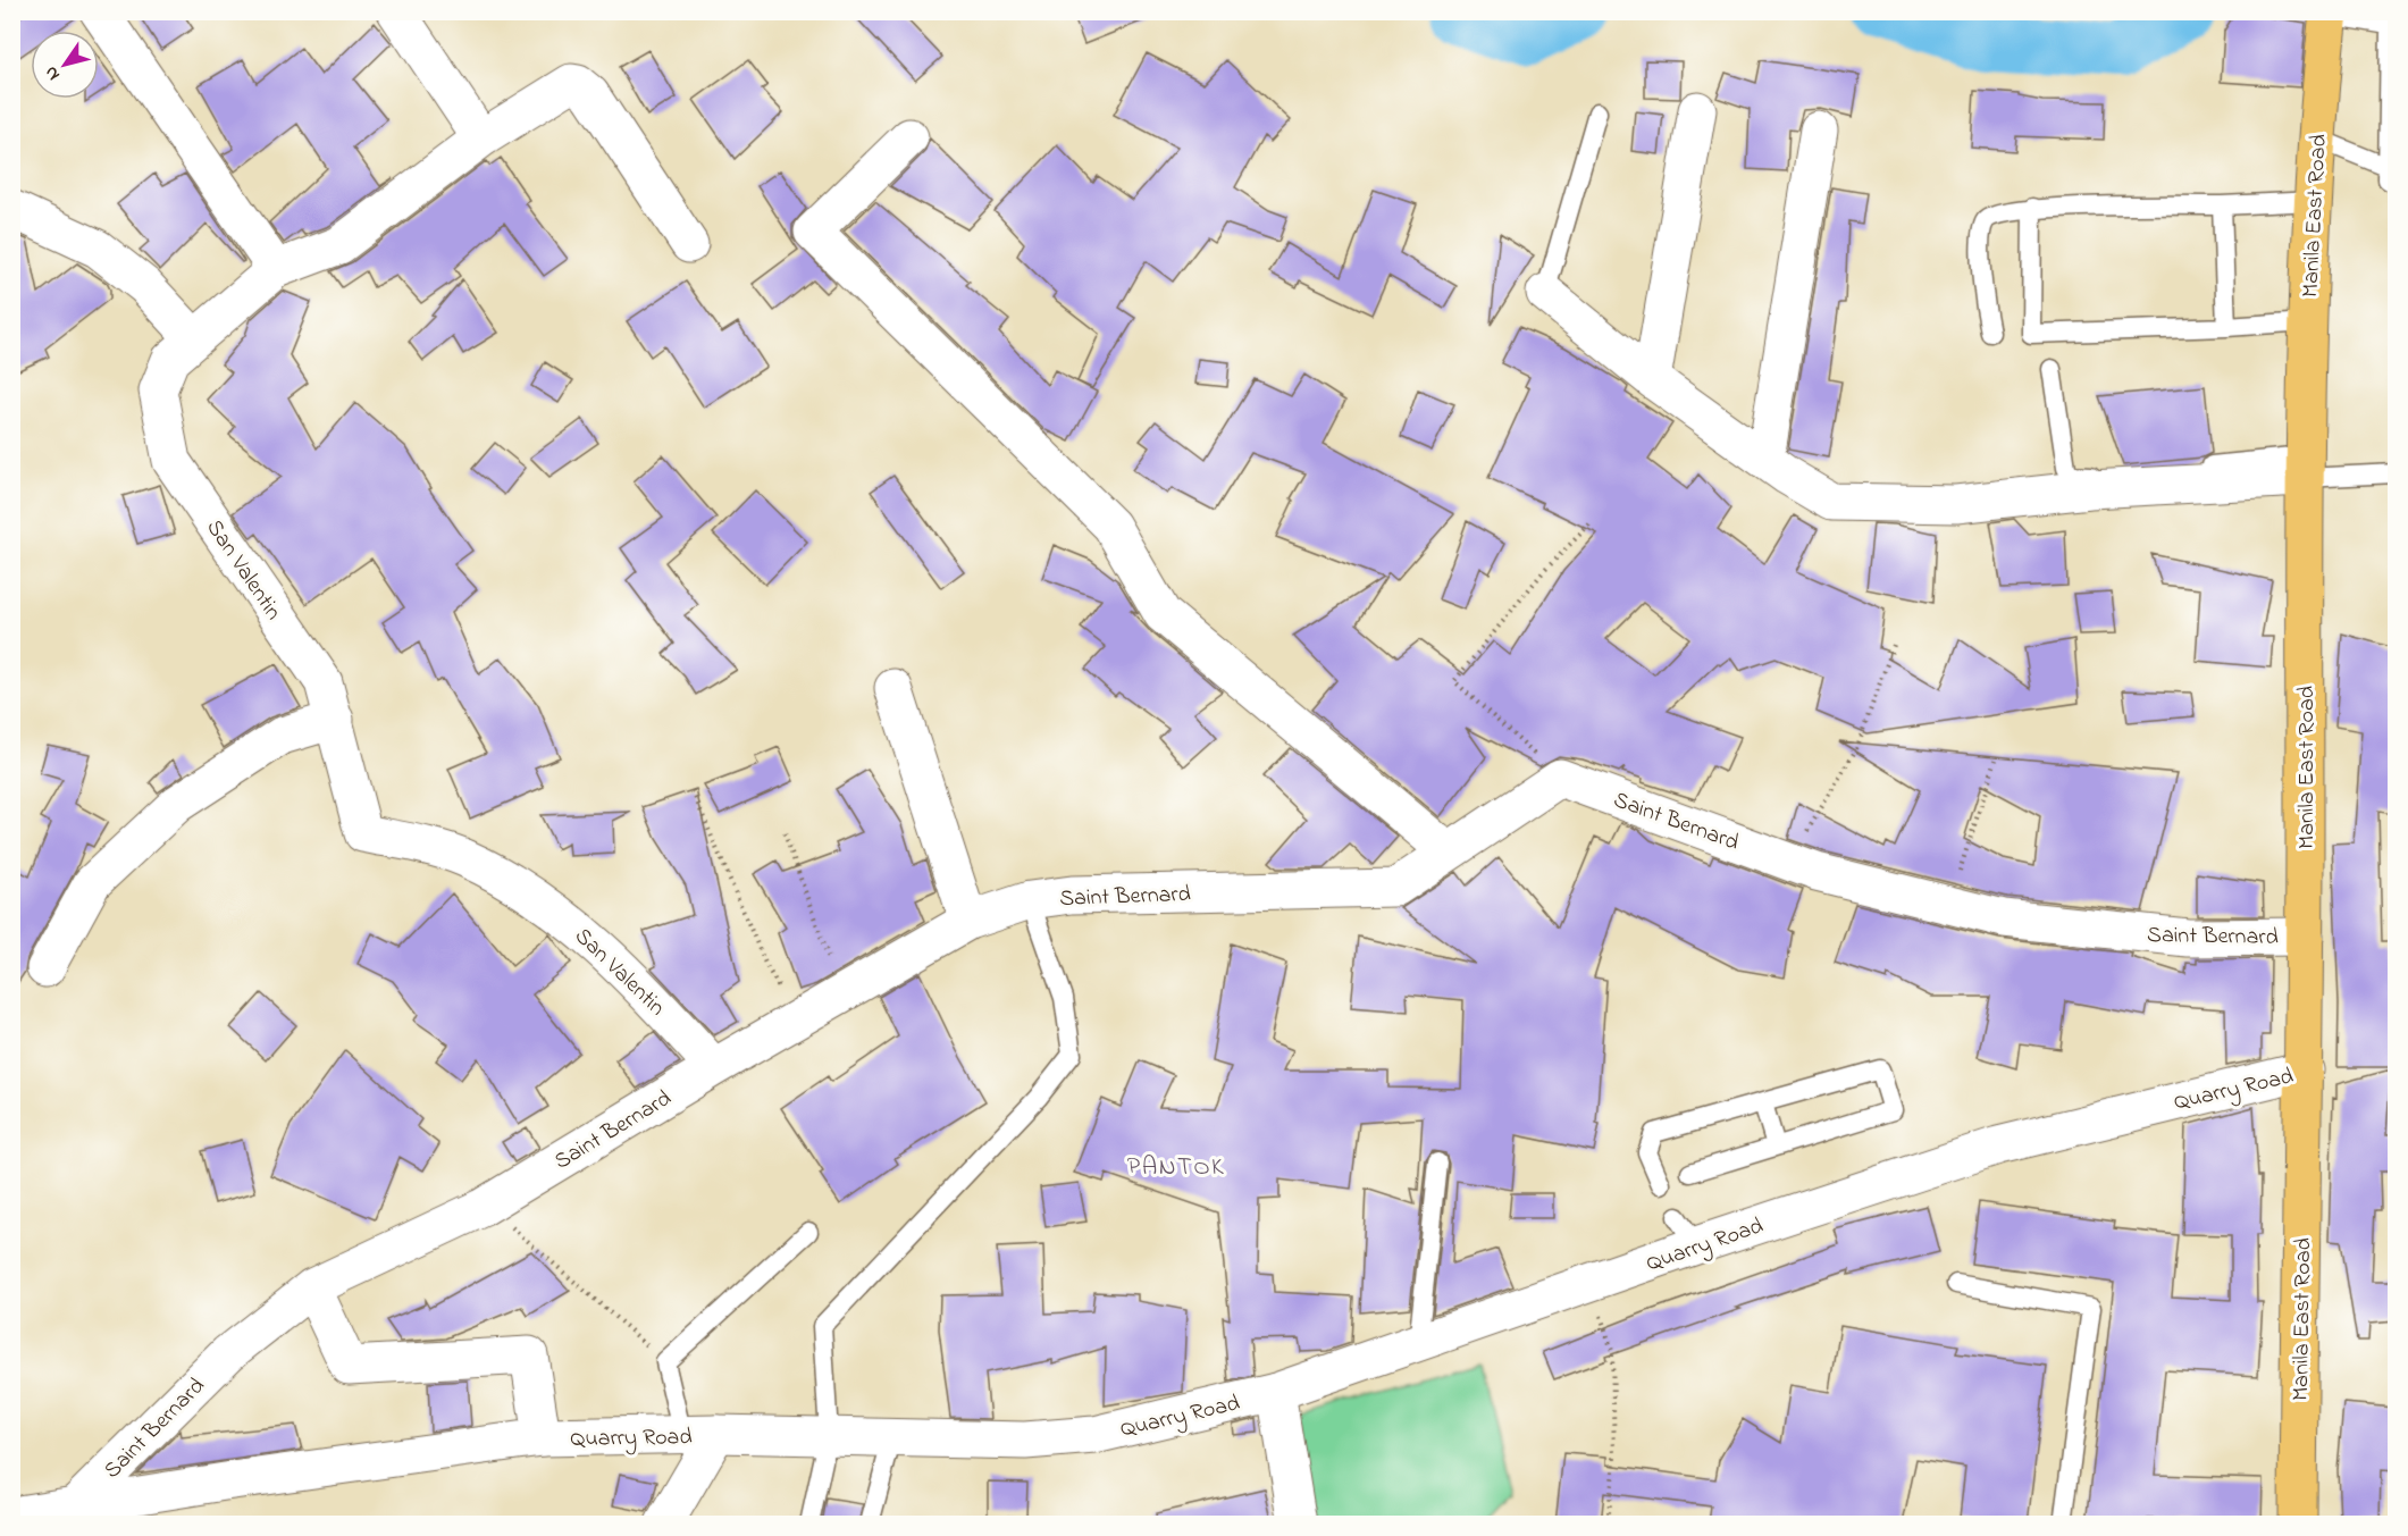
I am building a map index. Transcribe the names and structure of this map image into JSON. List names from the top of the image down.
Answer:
{
  "streets": {
    "main road": ["Manila East Road"],
    "street": ["San Valentin", "Saint Bernard", "Quarry Road"]
  },
  "crossings": [
    ["Manila East Road", "Saint Bernard"],
    ["Manila East Road", "Quarry Road"],
    ["San Valentin", "Saint Bernard"],
    ["Saint Bernard", "Quarry Road"]
  ],
  "districts": ["PANTOK"],
  "north": "bottom left"
}
